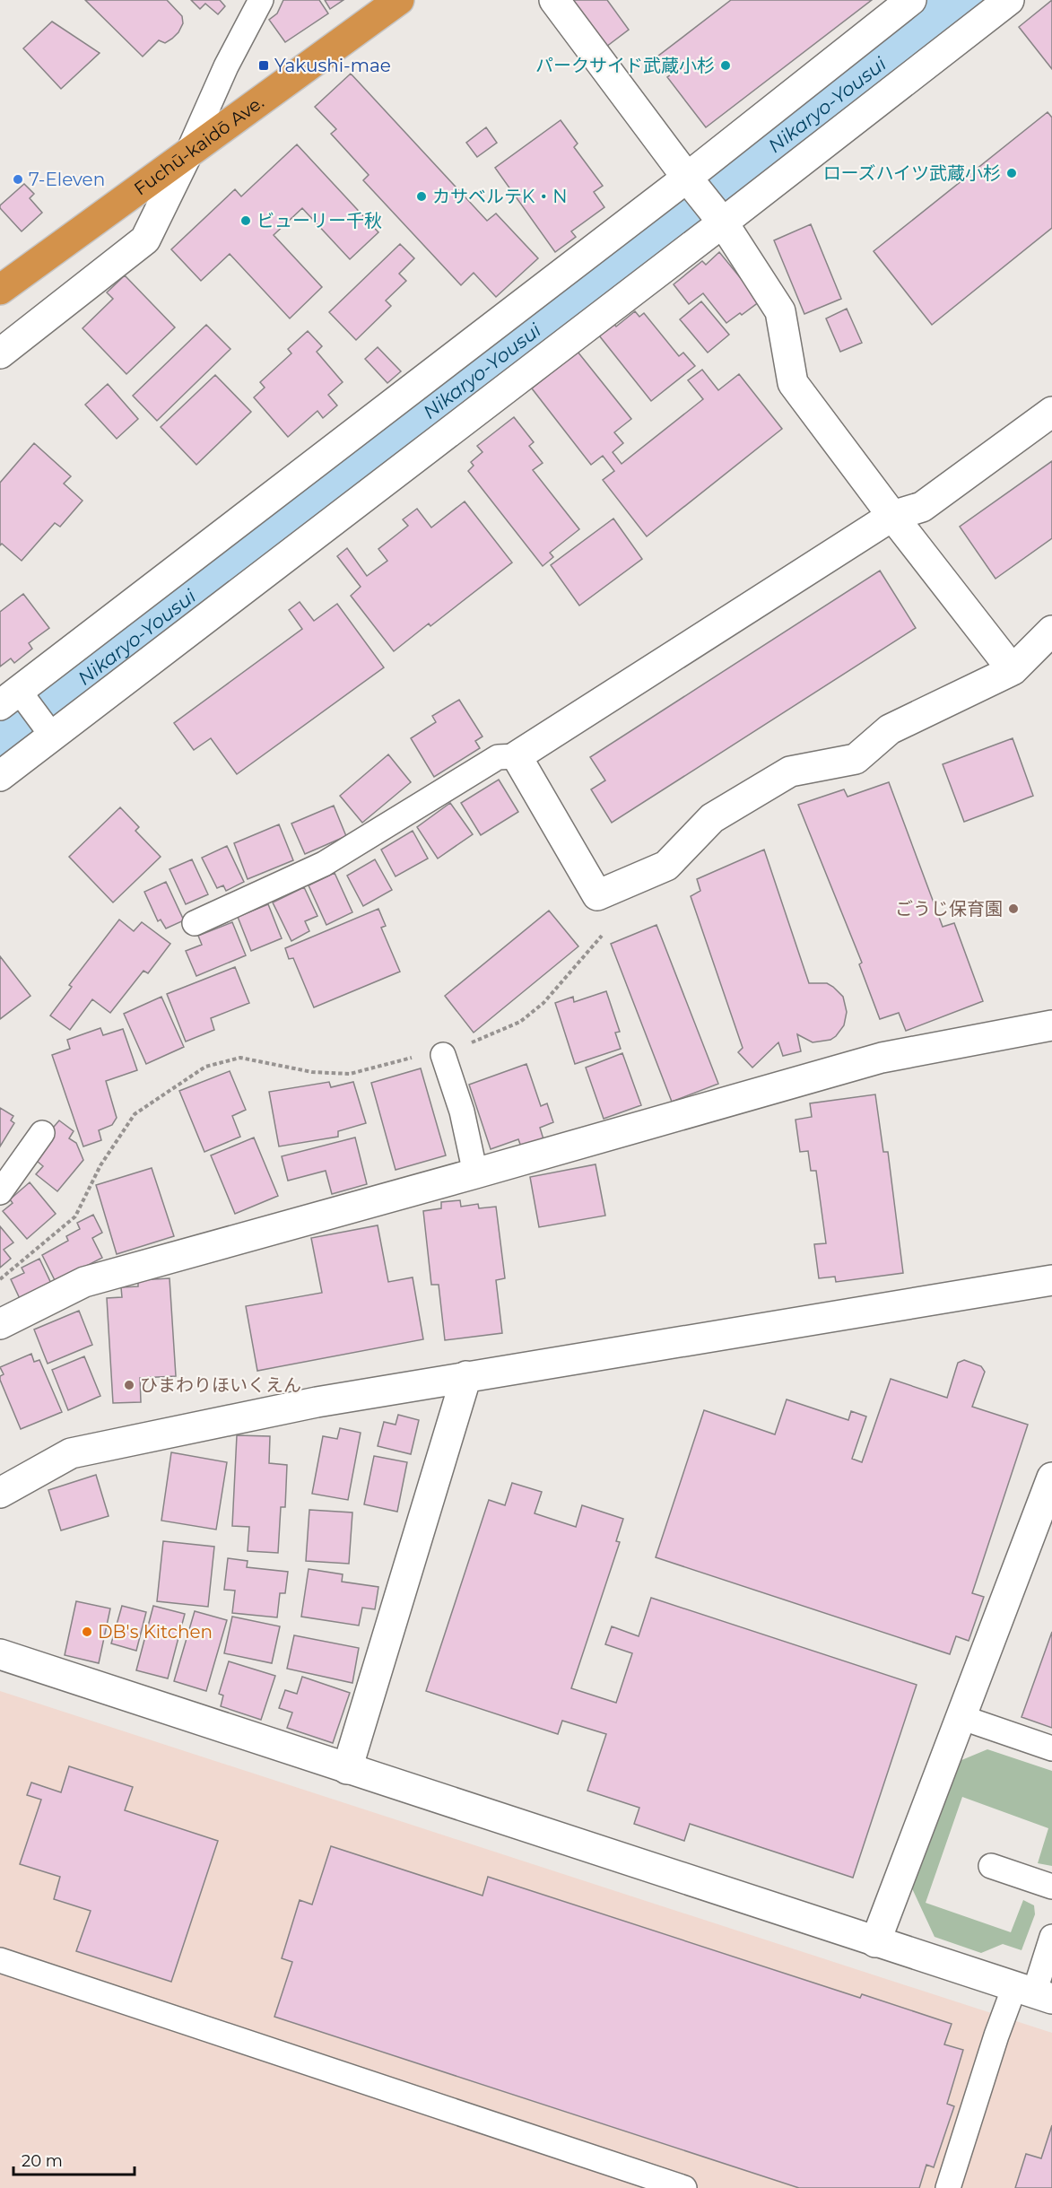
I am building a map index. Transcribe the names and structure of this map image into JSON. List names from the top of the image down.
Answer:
{
  "streets": {
    "highway": ["Fuchū-kaidō Ave."]
  },
  "water": ["Nikaryo-Yousui"],
  "places": {
    "transit": ["Yakushi-mae"],
    "other": [
      "パークサイド武蔵小杉",
      "ローズハイツ武蔵小杉",
      "7-Eleven",
      "カサベルテK・N",
      "ビューリー千秋",
      "ごうじ保育園",
      "ひまわりほいくえん",
      "DB's Kitchen"
    ]
  },
  "scale_bar": "20 m"
}
